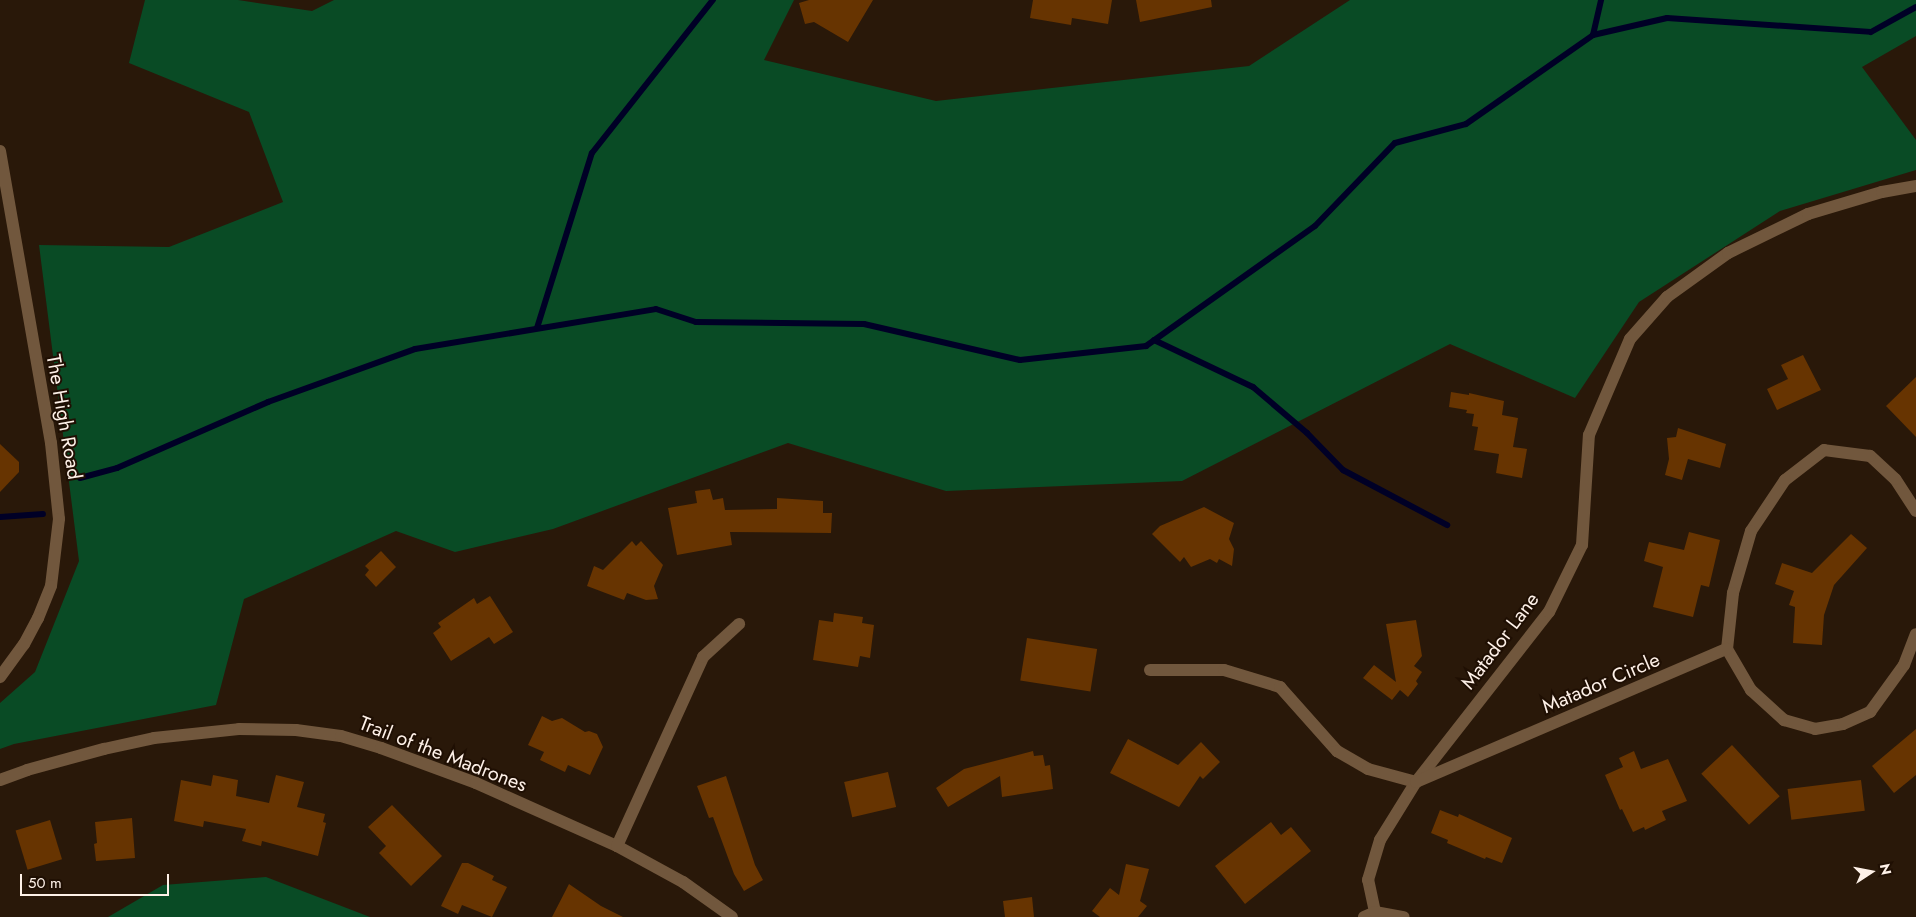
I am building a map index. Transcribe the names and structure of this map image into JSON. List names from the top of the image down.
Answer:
{
  "streets": {
    "street": [
      "The High Road",
      "Matador Lane",
      "Matador Circle",
      "Trail of the Madrones"
    ]
  },
  "crossings": [
    ["Matador Lane", "Matador Circle"]
  ],
  "scale_bar": "50 m",
  "north": "right"
}
